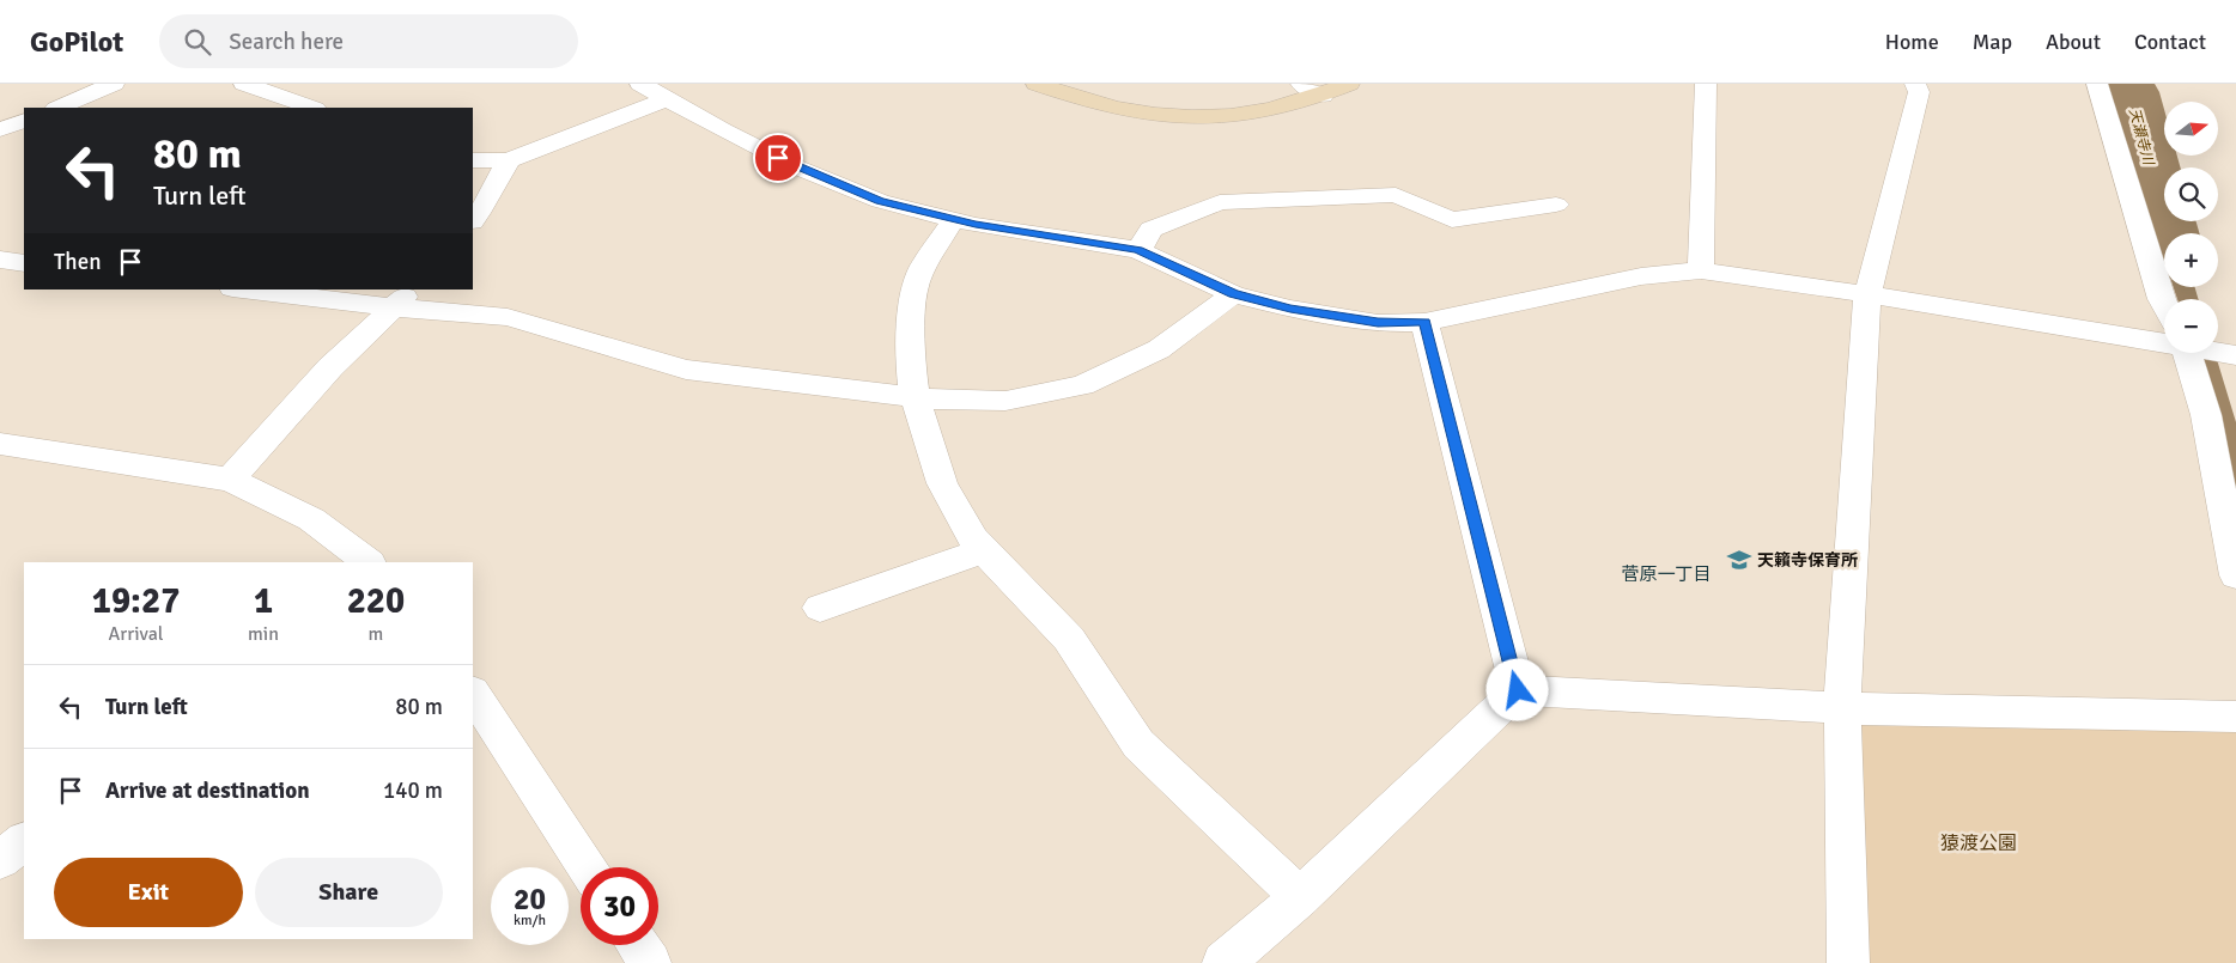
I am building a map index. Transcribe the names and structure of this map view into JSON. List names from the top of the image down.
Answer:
{
  "districts": ["菅原一丁目"],
  "water": ["天瀬寺川"],
  "parks": ["猿渡公園"],
  "places": {
    "school or university": ["天籟寺保育所"]
  },
  "north": "right",
  "page": {
    "header": "GoPilot",
    "search": "Search here",
    "nav": [
      "Home",
      "Map",
      "About",
      "Contact"
    ],
    "map_buttons": ["+", "−"],
    "turn": ["80 m", "Turn left"],
    "then": "Then",
    "eta": [
      "19:27",
      "Arrival",
      "1",
      "min",
      "220",
      "m"
    ],
    "list": [
      {
        "name": "Turn left",
        "value": "80 m"
      },
      {
        "name": "Arrive at destination",
        "value": "140 m"
      }
    ],
    "buttons": ["Exit", "Share"],
    "speed": "20 km/h",
    "limit": "30"
  }
}
